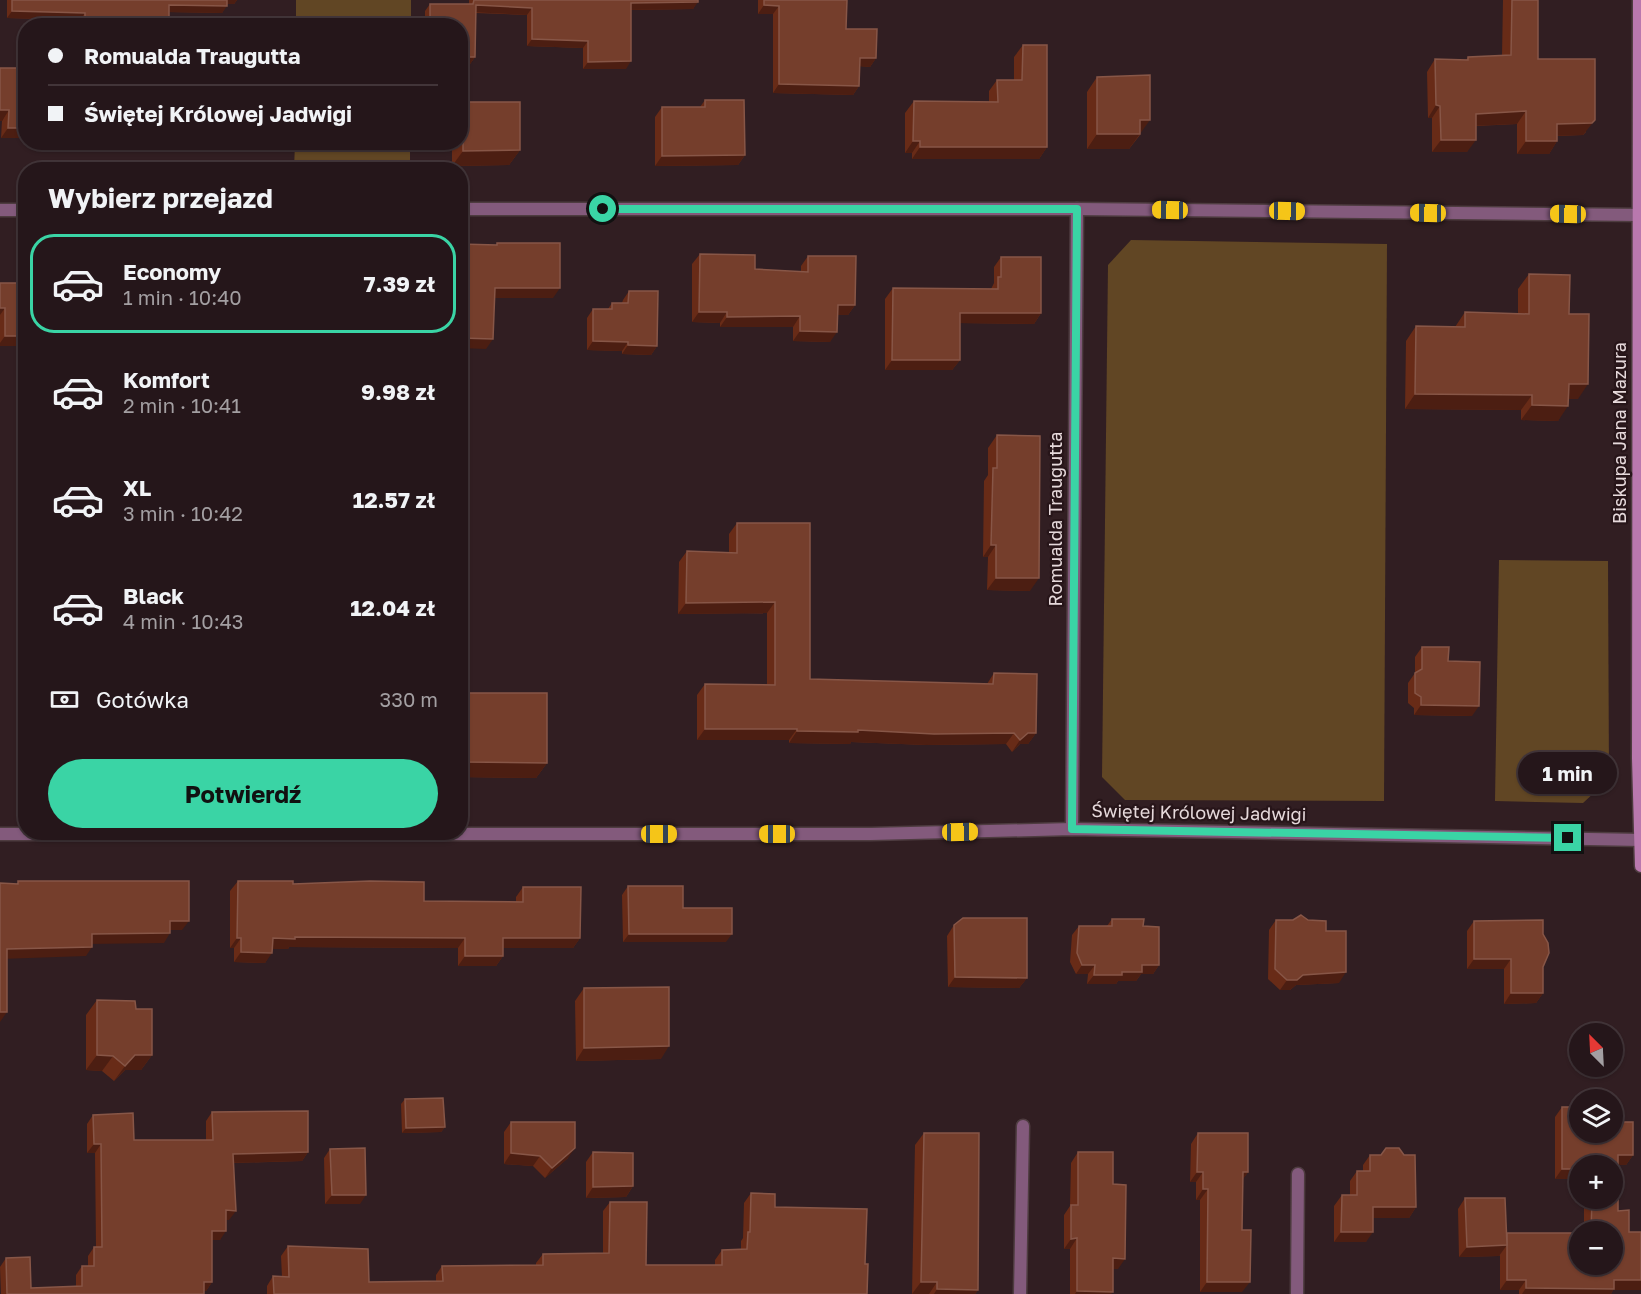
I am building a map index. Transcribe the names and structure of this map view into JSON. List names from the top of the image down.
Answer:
{
  "streets": {
    "street": ["Biskupa Jana Mazura", "Romualda Traugutta", "Świętej Królowej Jadwigi"]
  },
  "crossings": [
    ["Biskupa Jana Mazura", "Świętej Królowej Jadwigi"],
    ["Romualda Traugutta", "Świętej Królowej Jadwigi"]
  ],
  "north": "top left",
  "page": {
    "banner": ["Romualda Traugutta", "Świętej Królowej Jadwigi"],
    "heading": "Wybierz przejazd",
    "list": [
      {
        "name": "Economy",
        "note": "1 min · 10:40",
        "value": "7.39 zł"
      },
      {
        "name": "Komfort",
        "note": "2 min · 10:41",
        "value": "9.98 zł"
      },
      {
        "name": "XL",
        "note": "3 min · 10:42",
        "value": "12.57 zł"
      },
      {
        "name": "Black",
        "note": "4 min · 10:43",
        "value": "12.04 zł"
      }
    ],
    "pay": ["Gotówka", "330 m"],
    "buttons": "Potwierdź",
    "bubble": "1 min",
    "map_buttons": ["+", "−"]
  }
}
